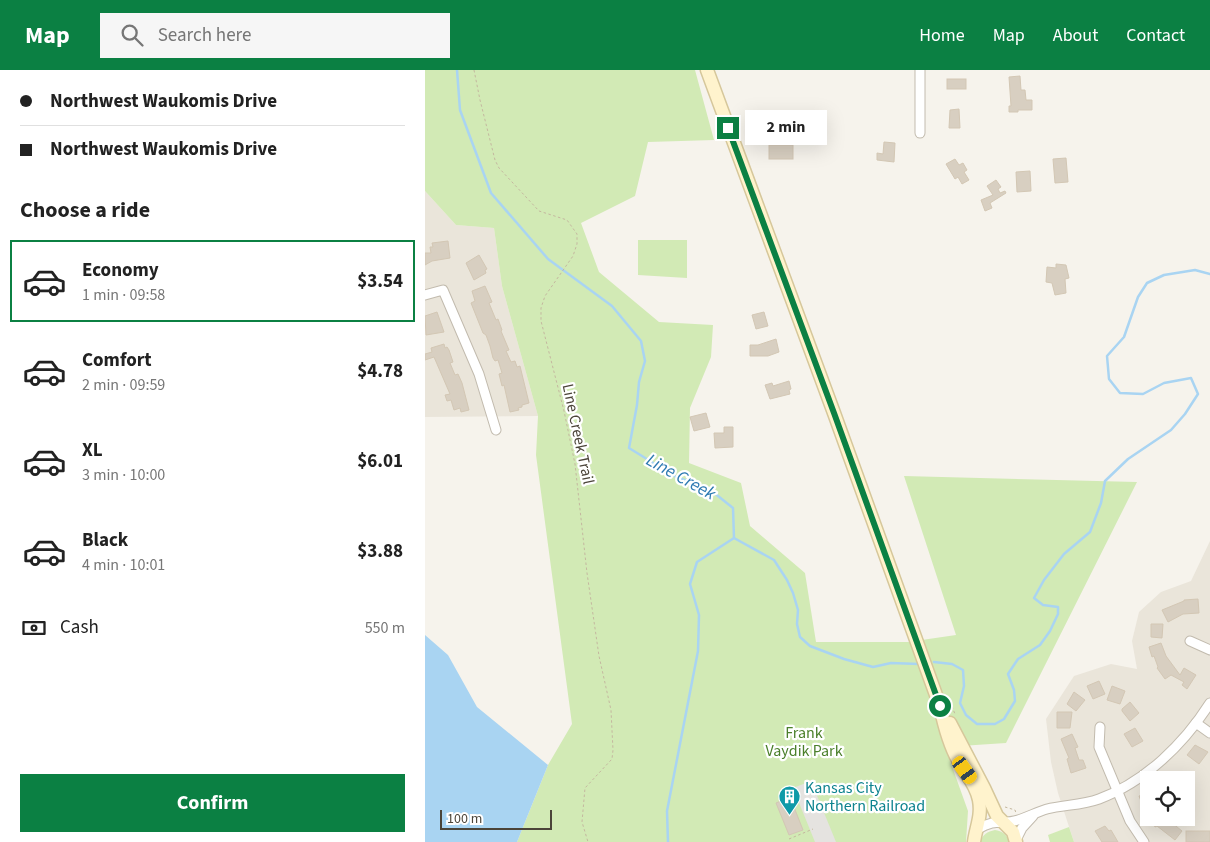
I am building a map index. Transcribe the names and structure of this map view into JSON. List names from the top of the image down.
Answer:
{
  "streets": {
    "path": ["Line Creek Trail"]
  },
  "water": ["Line Creek"],
  "parks": ["Frank Vaydik Park"],
  "places": {
    "building": ["Kansas City Northern Railroad"]
  },
  "scale_bar": "100 m",
  "page": {
    "header": "Map",
    "search": "Search here",
    "nav": [
      "Home",
      "Map",
      "About",
      "Contact"
    ],
    "banner": ["Northwest Waukomis Drive", "Northwest Waukomis Drive"],
    "bubble": "2 min",
    "heading": "Choose a ride",
    "list": [
      {
        "name": "Economy",
        "note": "1 min · 09:58",
        "value": "$3.54"
      },
      {
        "name": "Comfort",
        "note": "2 min · 09:59",
        "value": "$4.78"
      },
      {
        "name": "XL",
        "note": "3 min · 10:00",
        "value": "$6.01"
      },
      {
        "name": "Black",
        "note": "4 min · 10:01",
        "value": "$3.88"
      }
    ],
    "pay": ["Cash", "550 m"],
    "buttons": "Confirm",
    "scale": "100 m"
  }
}
